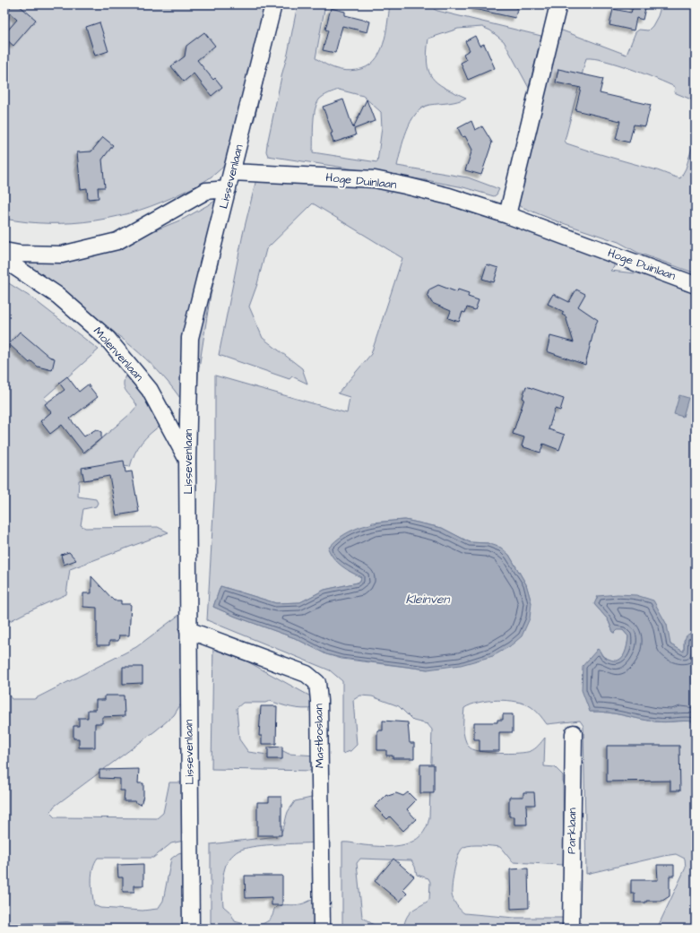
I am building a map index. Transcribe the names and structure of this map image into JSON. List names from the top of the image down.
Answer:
{
  "streets": {
    "street": [
      "Lissevenlaan",
      "Hoge Duinlaan",
      "Molenvenlaan",
      "Mastboslaan",
      "Parklaan"
    ]
  },
  "crossings": [
    ["Lissevenlaan", "Hoge Duinlaan"],
    ["Lissevenlaan", "Molenvenlaan"],
    ["Lissevenlaan", "Mastboslaan"]
  ],
  "water": ["Kleinven"]
}
